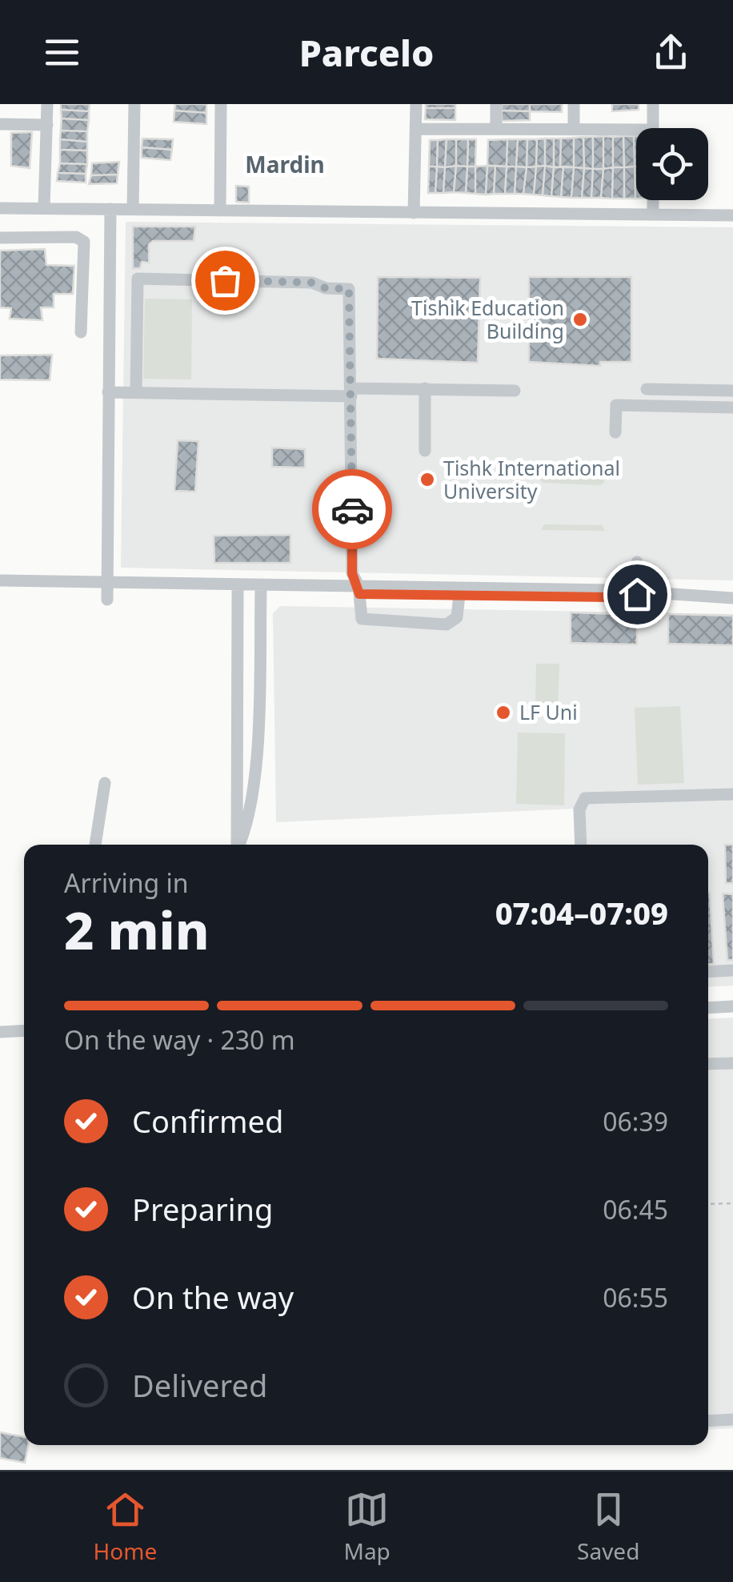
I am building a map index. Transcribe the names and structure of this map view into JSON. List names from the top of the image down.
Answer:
{
  "districts": ["Mardin"],
  "places": ["Tishik Education Building", "Tishk International University", "LF Uni"],
  "page": {
    "header": "Parcelo",
    "heading": ["2 min", "Arriving in", "07:04–07:09"],
    "bar": "On the way · 230 m",
    "list": [
      ["Confirmed", "06:39"],
      ["Preparing", "06:45"],
      ["On the way", "06:55"],
      "Delivered"
    ],
    "tabs": ["Home", "Map", "Saved"]
  }
}
